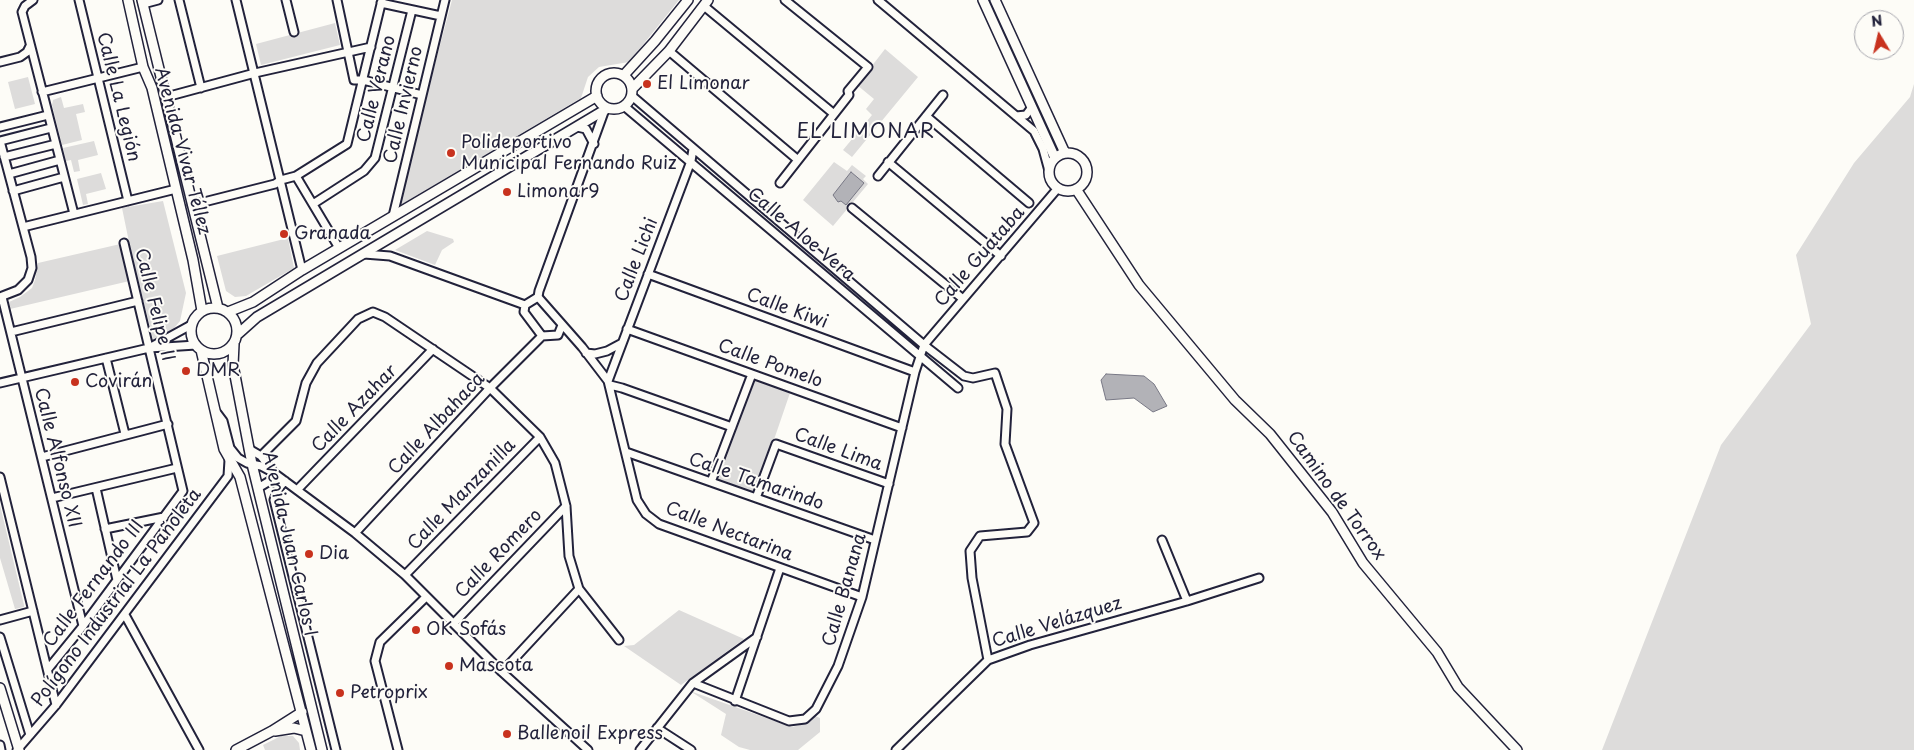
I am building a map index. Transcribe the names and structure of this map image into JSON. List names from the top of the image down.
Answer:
{
  "streets": {
    "street": [
      "Calle Verano",
      "Calle La Legión",
      "Calle Invierno",
      "Avenida Vivar Téllez",
      "Calle Aloe Vera",
      "Calle Guataba",
      "Calle Lichi",
      "Calle Felipe II",
      "Calle Kiwi",
      "Calle Pomelo",
      "Calle Azahar",
      "Calle Albahaca",
      "Calle Lima",
      "Calle Alfonso XII",
      "Calle Tamarindo",
      "Calle Manzanilla",
      "Camino de Torrox",
      "Calle Nectarina",
      "Avenida Juan Carlos I",
      "Calle Romero",
      "Calle Fernando III",
      "Calle Banana",
      "Polígono Industrial La Pañoleta",
      "Calle Velázquez"
    ]
  },
  "crossings": [
    ["Avenida Vivar Téllez", "Avenida Juan Carlos I"],
    ["Calle Aloe Vera", "Calle Guataba"],
    ["Calle Aloe Vera", "Calle Lichi"],
    ["Calle Aloe Vera", "Calle Banana"],
    ["Calle Aloe Vera", "Calle Velázquez"],
    ["Calle Guataba", "Camino de Torrox"],
    ["Calle Guataba", "Calle Banana"],
    ["Calle Lichi", "Calle Kiwi"],
    ["Calle Lichi", "Calle Pomelo"],
    ["Calle Lichi", "Calle Nectarina"],
    ["Calle Felipe II", "Calle Fernando III"],
    ["Calle Kiwi", "Calle Banana"],
    ["Calle Pomelo", "Calle Banana"],
    ["Calle Albahaca", "Calle Nectarina"],
    ["Calle Lima", "Calle Tamarindo"],
    ["Calle Lima", "Calle Banana"],
    ["Calle Alfonso XII", "Calle Fernando III"],
    ["Calle Tamarindo", "Calle Nectarina"],
    ["Calle Tamarindo", "Calle Banana"],
    ["Calle Nectarina", "Calle Banana"],
    ["Avenida Juan Carlos I", "Polígono Industrial La Pañoleta"]
  ],
  "districts": ["EL LIMONAR"],
  "places": [
    "El Limonar",
    "Polideportivo Municipal Fernando Ruiz",
    "Limonar9",
    "Granada",
    "DMR",
    "Covirán",
    "Dia",
    "OK Sofás",
    "Mascota",
    "Petroprix",
    "Ballenoil Express"
  ],
  "north": "top"
}
